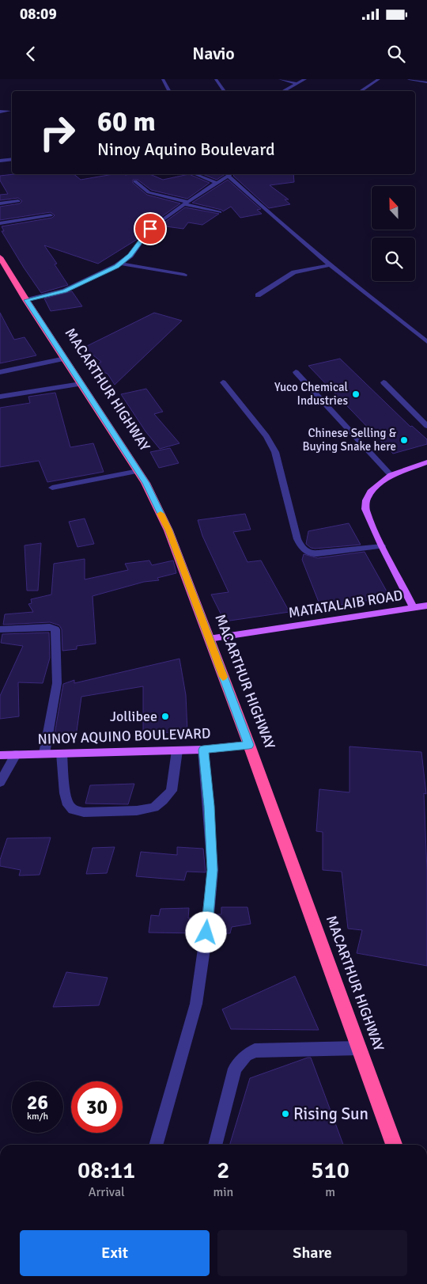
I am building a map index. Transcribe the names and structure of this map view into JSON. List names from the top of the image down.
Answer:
{
  "streets": {
    "highway": ["MACARTHUR HIGHWAY"],
    "main road": ["MATATALAIB ROAD", "NINOY AQUINO BOULEVARD"]
  },
  "crossings": [
    ["MACARTHUR HIGHWAY", "MATATALAIB ROAD"],
    ["MACARTHUR HIGHWAY", "NINOY AQUINO BOULEVARD"]
  ],
  "places": [
    "Yuco Chemical Industries",
    "Chinese Selling & Buying Snake here",
    "Jollibee",
    "Rising Sun"
  ],
  "north": "top",
  "page": {
    "status": "08:09",
    "header": "Navio",
    "turn": ["60 m", "Ninoy Aquino Boulevard"],
    "speed": "26 km/h",
    "limit": "30",
    "eta": [
      "08:11",
      "Arrival",
      "2",
      "min",
      "510",
      "m"
    ],
    "buttons": ["Exit", "Share"]
  }
}
